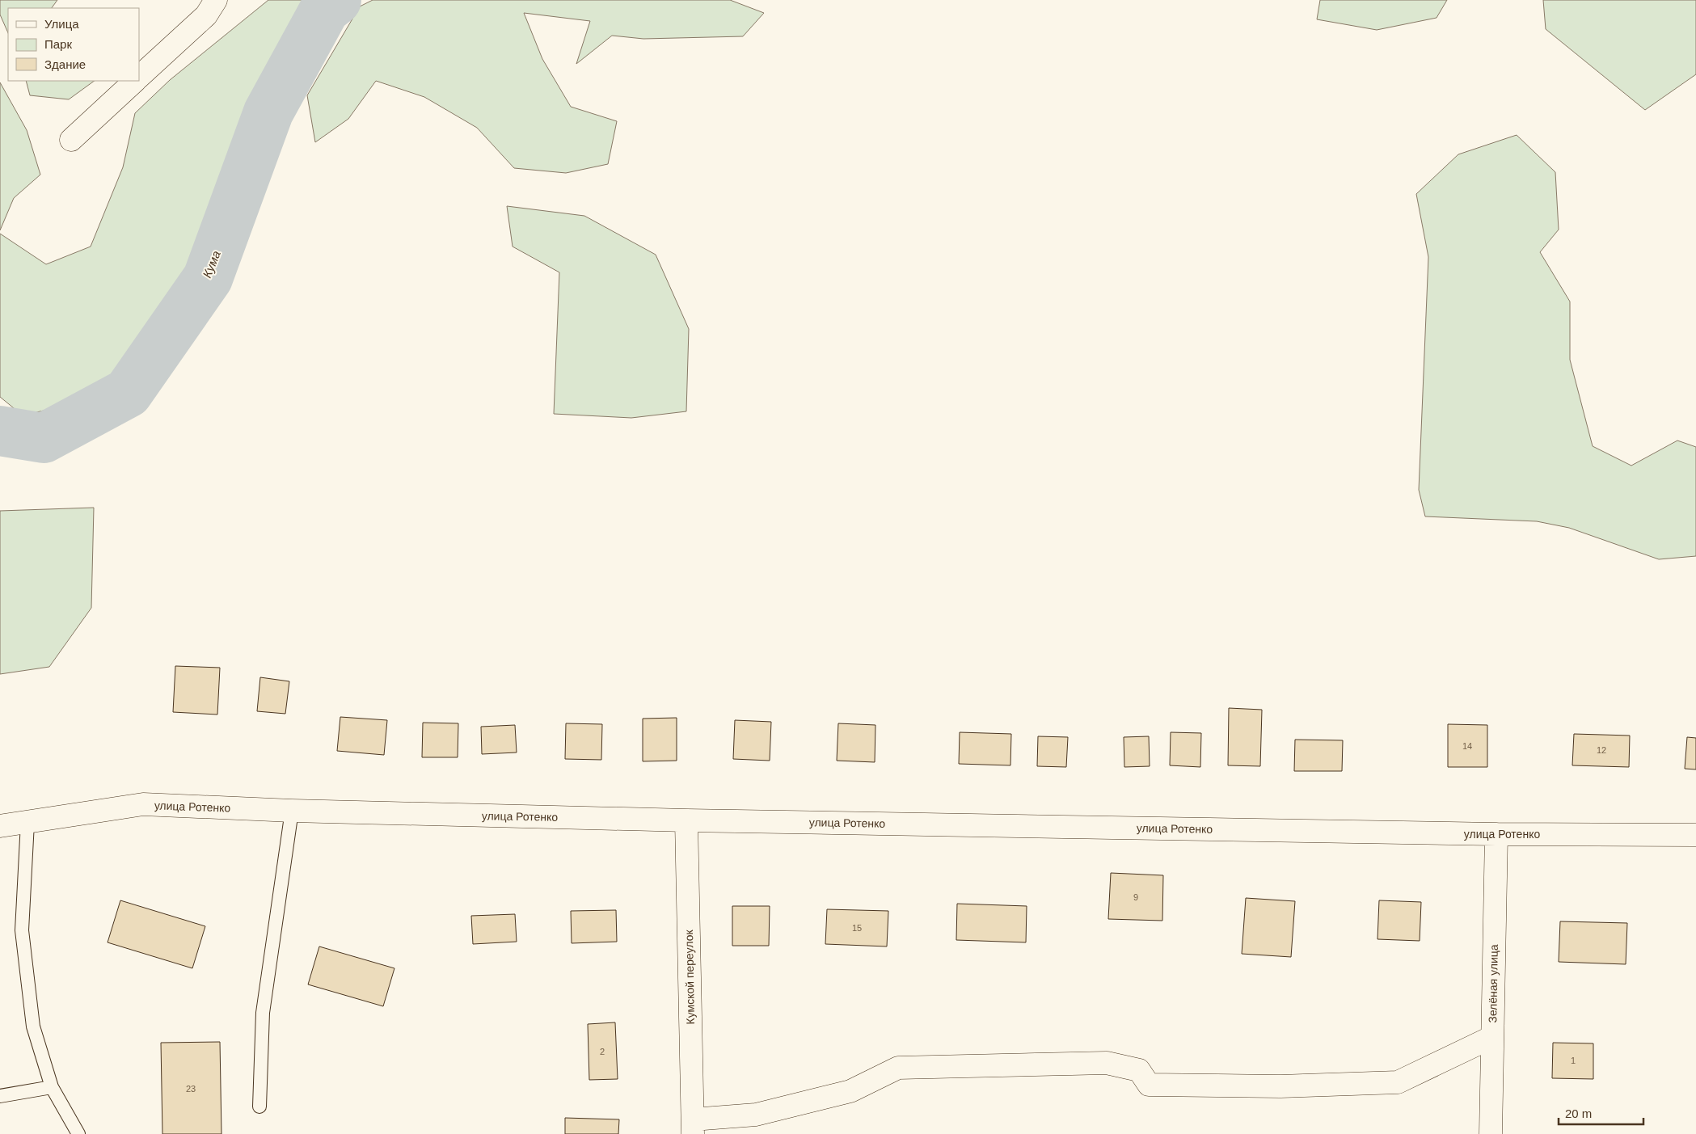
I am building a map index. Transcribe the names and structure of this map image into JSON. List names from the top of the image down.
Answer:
{
  "streets": {
    "street": ["улица Ротенко", "Кумской переулок", "Зелёная улица"]
  },
  "crossings": [
    ["улица Ротенко", "Кумской переулок"],
    ["улица Ротенко", "Зелёная улица"]
  ],
  "water": ["Кума"],
  "house_numbers": [
    "14",
    "12",
    "9",
    "15",
    "2",
    "1",
    "23"
  ],
  "legend": ["Улица", "Парк", "Здание"],
  "scale_bar": "20 m"
}
